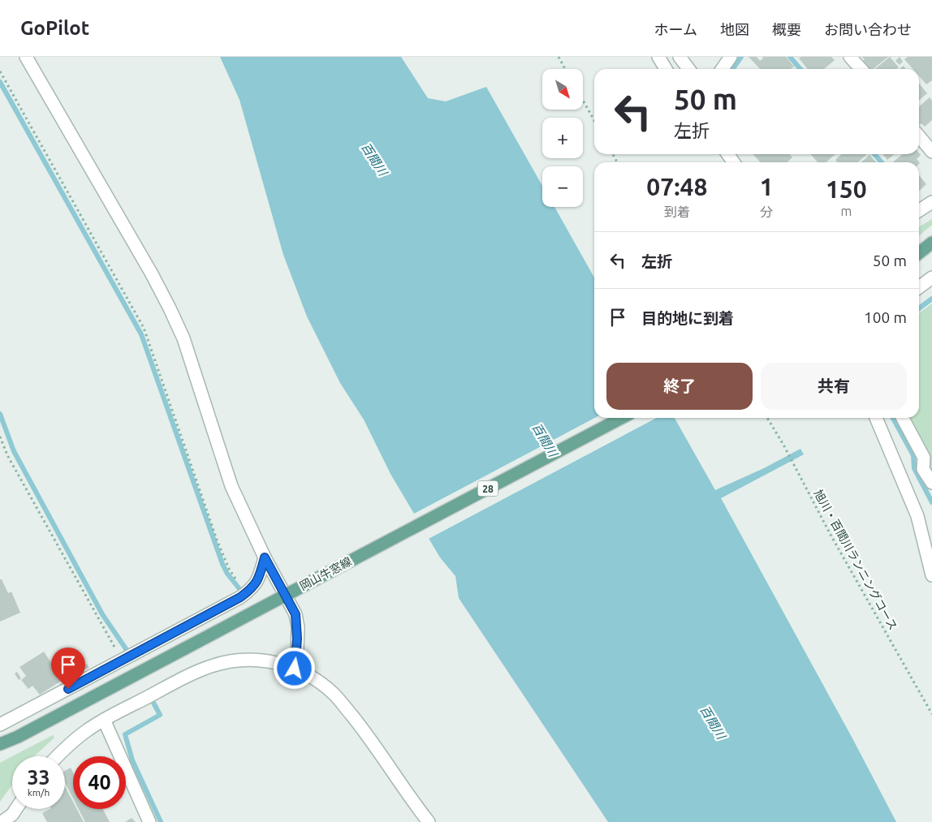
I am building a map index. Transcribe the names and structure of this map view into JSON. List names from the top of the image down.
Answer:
{
  "streets": {
    "main road": ["28", "岡山牛窓線"],
    "path": ["旭川・百間川ランニングコース"]
  },
  "water": ["百間川"],
  "north": "bottom right",
  "page": {
    "header": "GoPilot",
    "nav": [
      "ホーム",
      "地図",
      "概要",
      "お問い合わせ"
    ],
    "map_buttons": ["+", "−"],
    "turn": ["50 m", "左折"],
    "eta": [
      "07:48",
      "到着",
      "1",
      "分",
      "150",
      "m"
    ],
    "list": [
      {
        "name": "左折",
        "value": "50 m"
      },
      {
        "name": "目的地に到着",
        "value": "100 m"
      }
    ],
    "buttons": ["終了", "共有"],
    "speed": "33 km/h",
    "limit": "40"
  }
}
